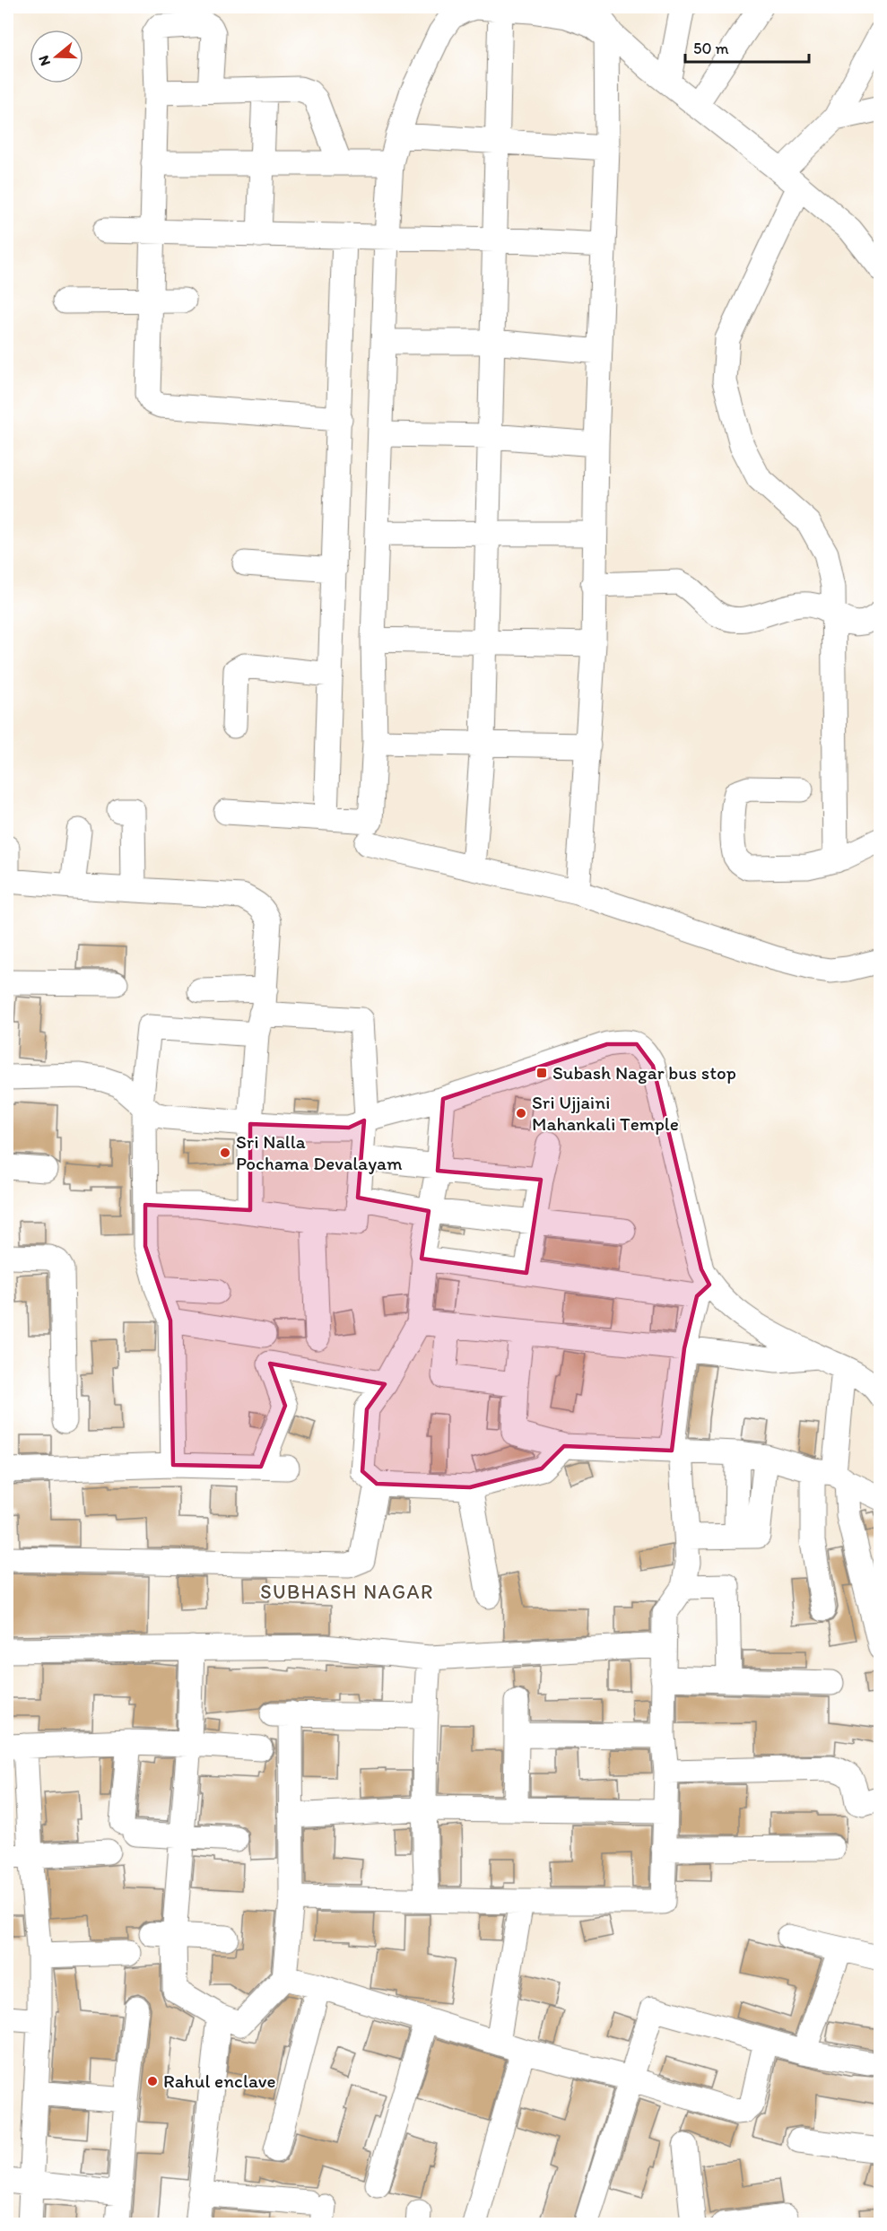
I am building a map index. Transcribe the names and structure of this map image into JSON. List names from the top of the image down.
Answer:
{
  "districts": ["SUBHASH NAGAR"],
  "places": {
    "transit": ["Subash Nagar bus stop"],
    "other": ["Sri Ujjaini Mahankali Temple", "Sri Nalla Pochama Devalayam", "Rahul enclave"]
  },
  "scale_bar": "50 m",
  "north": "left"
}
